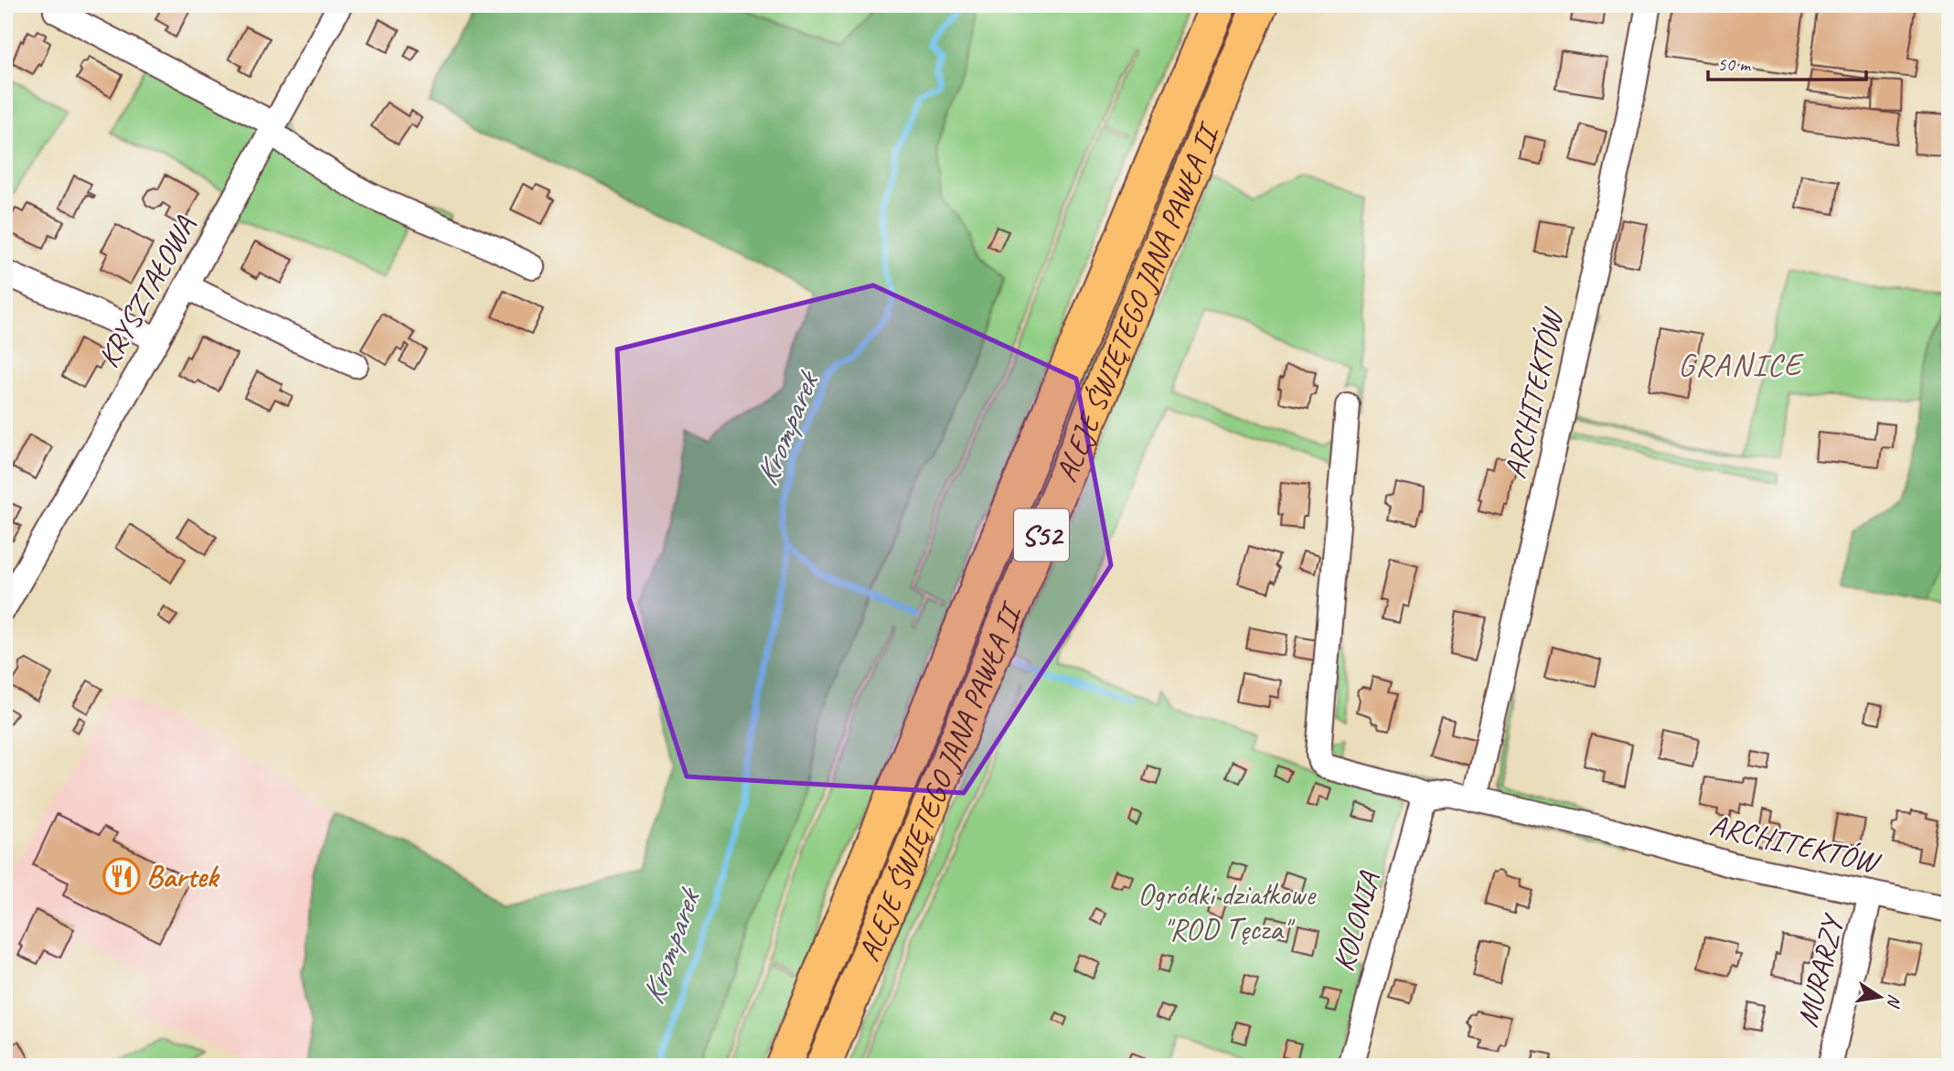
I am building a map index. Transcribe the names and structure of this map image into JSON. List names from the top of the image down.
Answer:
{
  "streets": {
    "highway": ["ALEJE ŚWIĘTEGO JANA PAWŁA II", "S52"],
    "street": [
      "KRYSZTAŁOWA",
      "ARCHITEKTÓW",
      "KOLONIA",
      "MURARZY"
    ]
  },
  "crossings": [
    ["ARCHITEKTÓW", "KOLONIA"],
    ["ARCHITEKTÓW", "MURARZY"]
  ],
  "districts": ["GRANICE"],
  "water": ["Kromparek"],
  "parks": ["Ogródki działkowe \"ROD Tęcza\""],
  "places": {
    "restaurant": ["Bartek"]
  },
  "scale_bar": "50 m",
  "north": "right"
}
